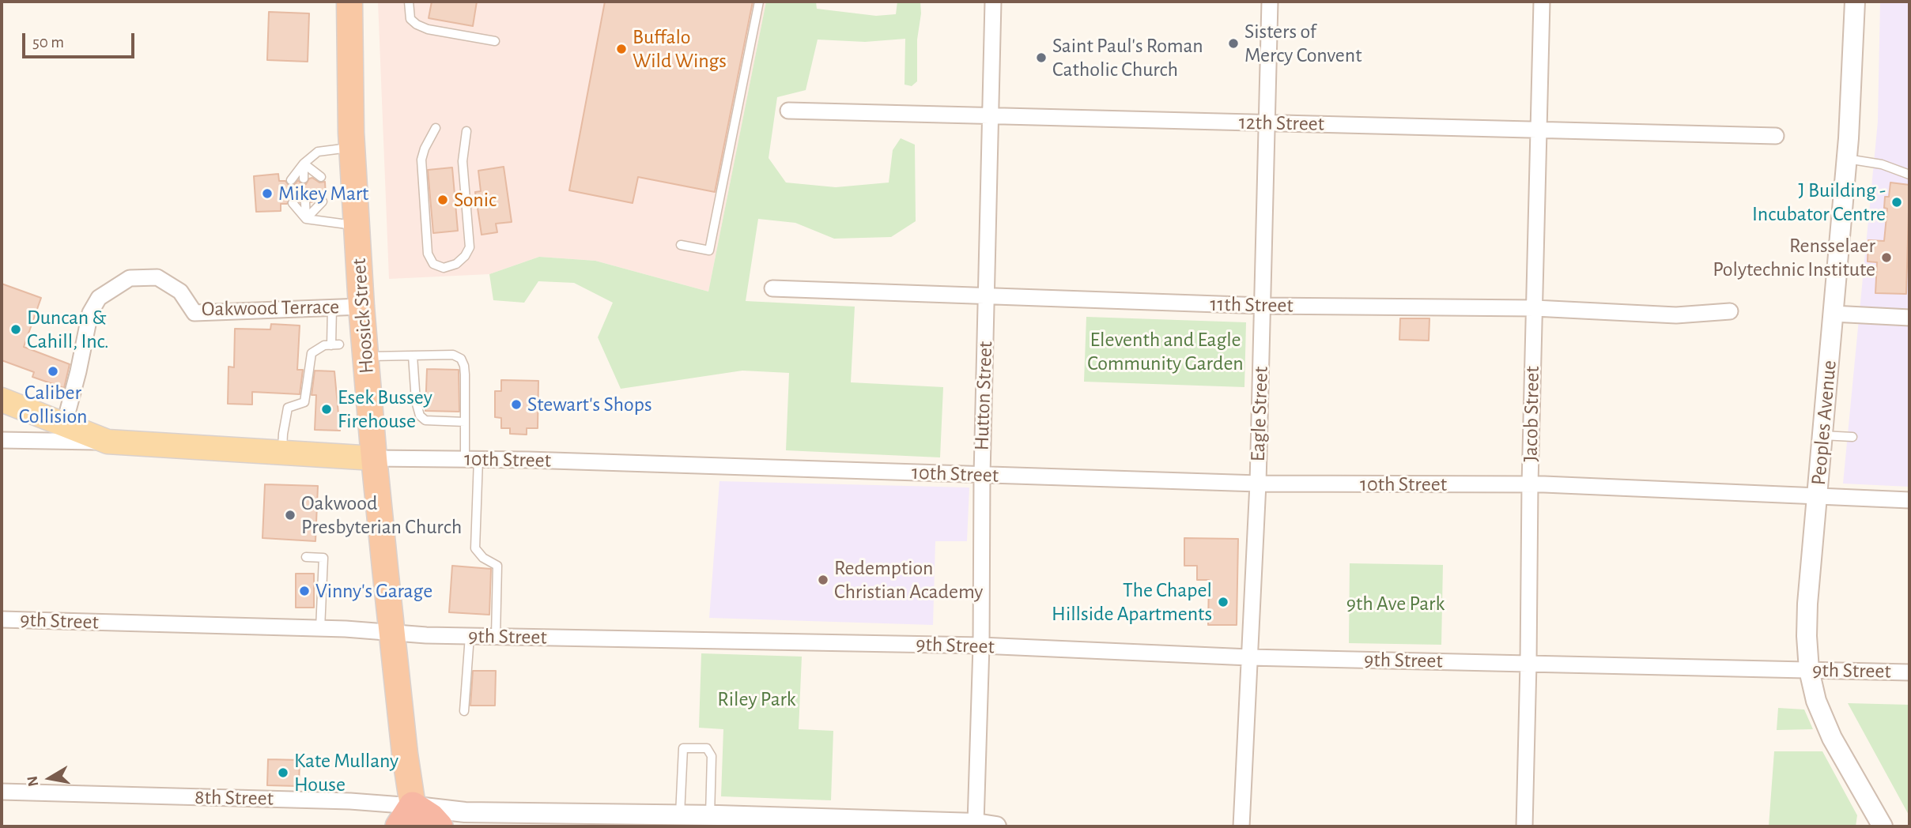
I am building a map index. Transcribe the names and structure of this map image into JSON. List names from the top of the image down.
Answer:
{
  "streets": {
    "highway": ["Hoosick Street"],
    "main road": ["10th Street"],
    "street": [
      "12th Street",
      "11th Street",
      "Oakwood Terrace",
      "Hutton Street",
      "Eagle Street",
      "Jacob Street",
      "Peoples Avenue",
      "9th Street",
      "8th Street"
    ]
  },
  "crossings": [
    ["12th Street", "Hutton Street"],
    ["12th Street", "Eagle Street"],
    ["12th Street", "Jacob Street"],
    ["11th Street", "Hutton Street"],
    ["11th Street", "Eagle Street"],
    ["11th Street", "Jacob Street"],
    ["Oakwood Terrace", "Hoosick Street"],
    ["Hoosick Street", "10th Street"],
    ["Hoosick Street", "9th Street"],
    ["Hoosick Street", "8th Street"],
    ["Hutton Street", "10th Street"],
    ["Hutton Street", "9th Street"],
    ["Hutton Street", "8th Street"],
    ["Eagle Street", "10th Street"],
    ["Eagle Street", "9th Street"],
    ["Jacob Street", "10th Street"],
    ["Jacob Street", "9th Street"],
    ["Peoples Avenue", "10th Street"],
    ["Peoples Avenue", "9th Street"]
  ],
  "parks": ["Eleventh and Eagle Community Garden", "9th Ave Park", "Riley Park"],
  "places": [
    "Sisters of Mercy Convent",
    "Buffalo Wild Wings",
    "Saint Paul's Roman Catholic Church",
    "Mikey Mart",
    "Sonic",
    "J Building - Incubator Centre",
    "Rensselaer Polytechnic Institute",
    "Duncan & Cahill, Inc.",
    "Caliber Collision",
    "Stewart's Shops",
    "Esek Bussey Firehouse",
    "Oakwood Presbyterian Church",
    "Redemption Christian Academy",
    "Vinny's Garage",
    "The Chapel Hillside Apartments",
    "Kate Mullany House"
  ],
  "scale_bar": "50 m",
  "north": "left"
}
